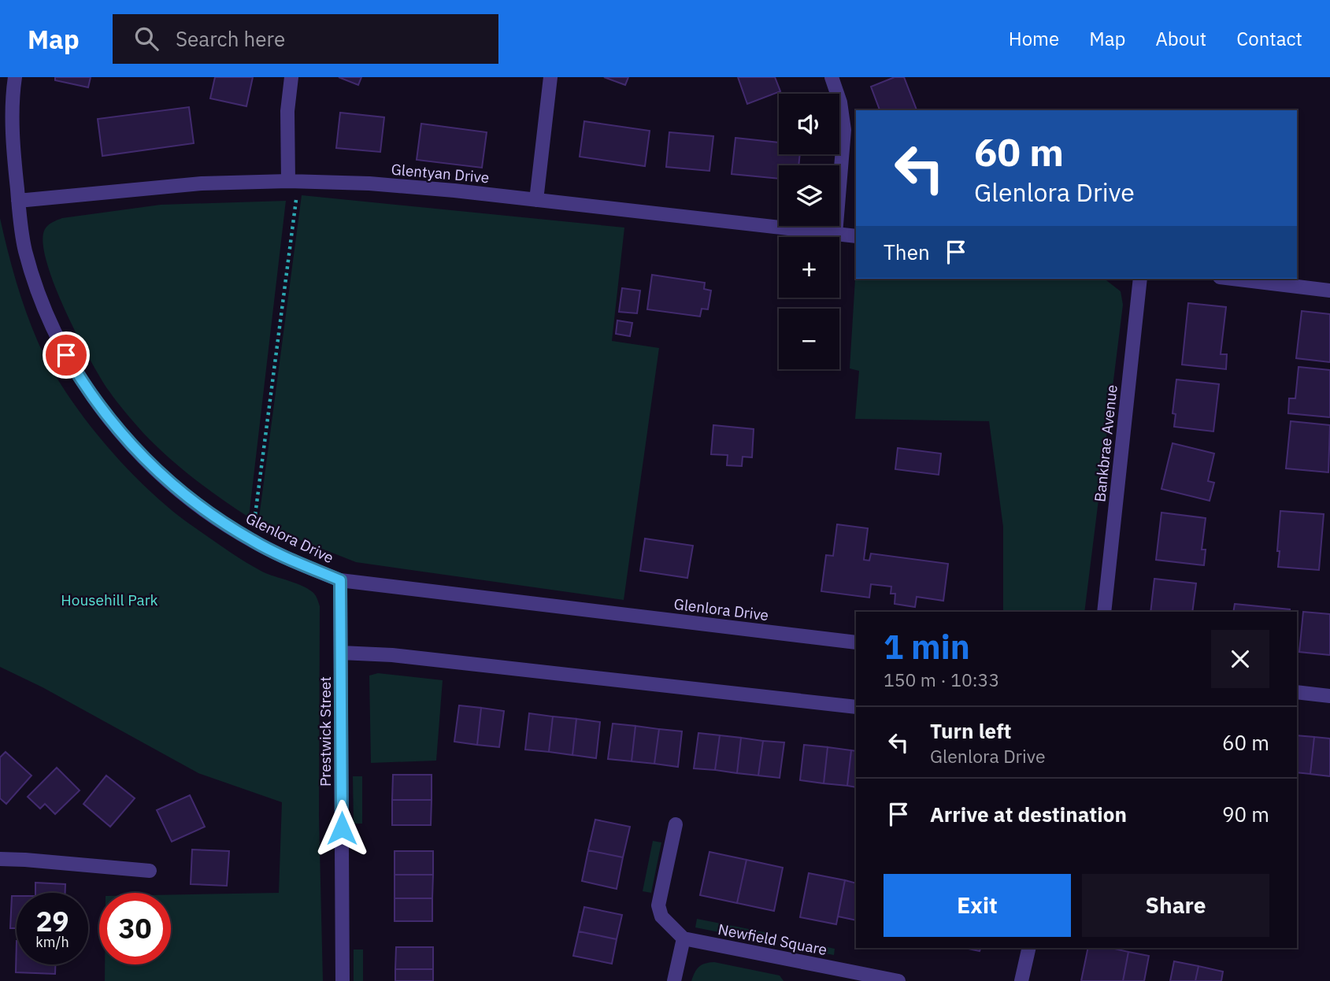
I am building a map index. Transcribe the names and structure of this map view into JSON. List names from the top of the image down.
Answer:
{
  "streets": {
    "street": [
      "Glentyan Drive",
      "Bankbrae Avenue",
      "Glenlora Drive",
      "Prestwick Street",
      "Newfield Square"
    ]
  },
  "crossings": [
    ["Glentyan Drive", "Glenlora Drive"],
    ["Glenlora Drive", "Prestwick Street"]
  ],
  "parks": ["Househill Park"],
  "page": {
    "header": "Map",
    "search": "Search here",
    "nav": [
      "Home",
      "Map",
      "About",
      "Contact"
    ],
    "map_buttons": ["+", "−"],
    "turn": ["60 m", "Glenlora Drive"],
    "then": "Then",
    "heading": ["1 min", "150 m · 10:33"],
    "list": [
      {
        "name": "Turn left",
        "note": "Glenlora Drive",
        "value": "60 m"
      },
      {
        "name": "Arrive at destination",
        "value": "90 m"
      }
    ],
    "buttons": ["Exit", "Share"],
    "speed": "29 km/h",
    "limit": "30"
  }
}
